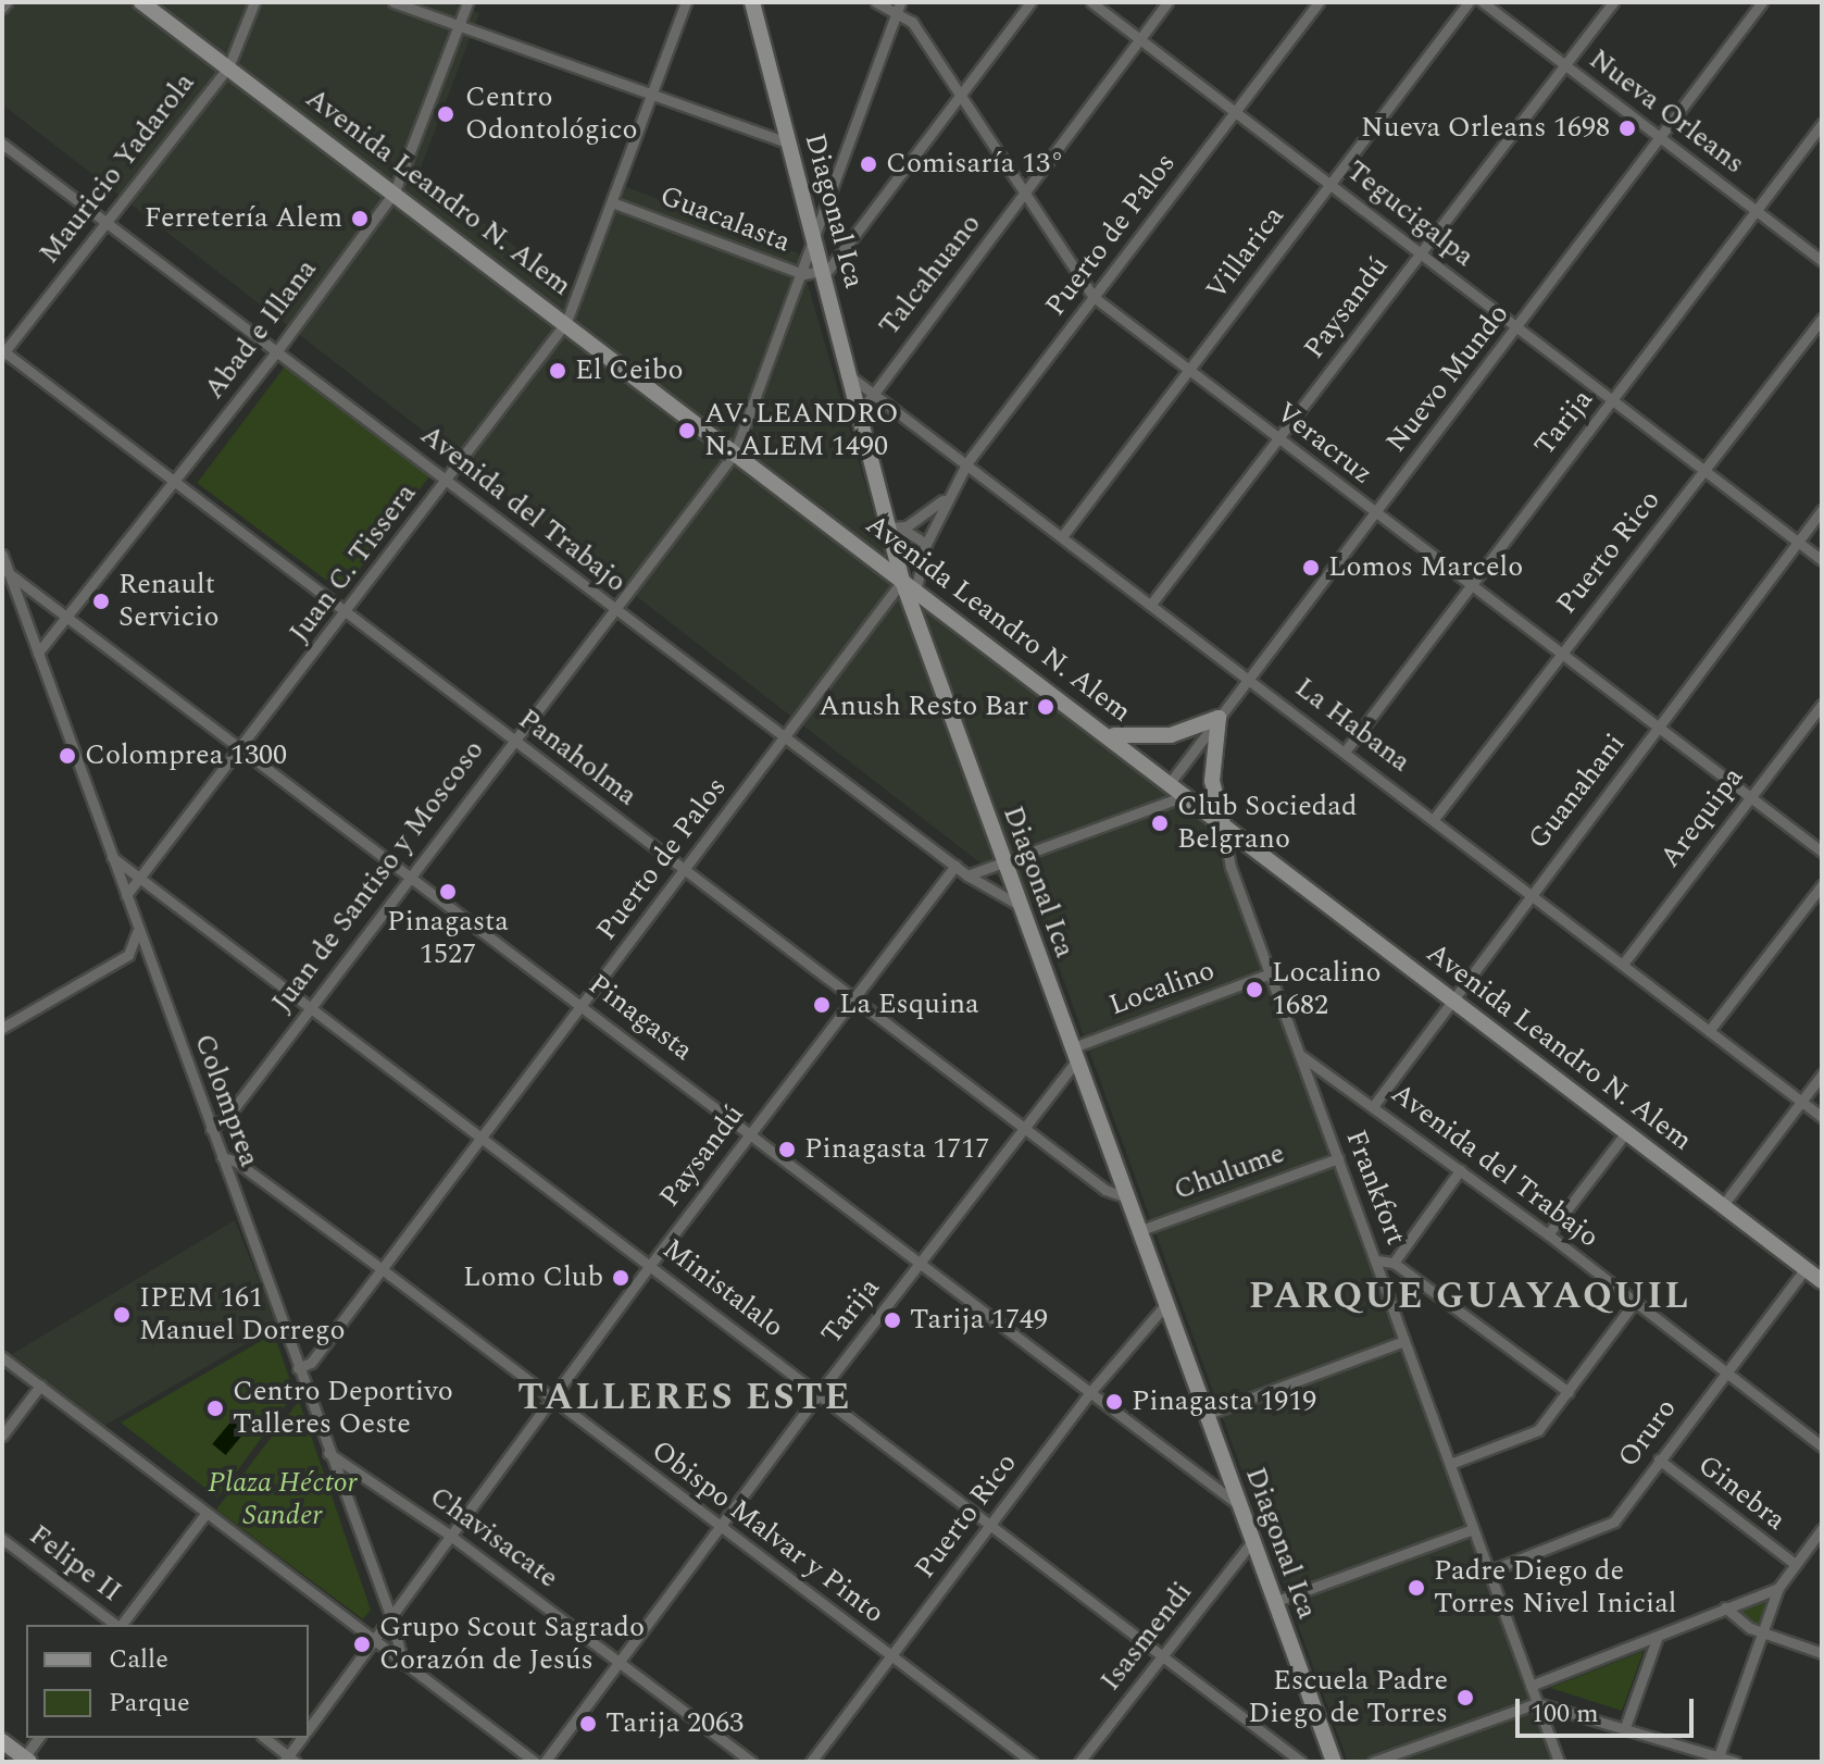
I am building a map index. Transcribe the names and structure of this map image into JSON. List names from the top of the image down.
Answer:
{
  "streets": {
    "main road": ["Avenida Leandro N. Alem", "Diagonal Ica"],
    "street": [
      "Nueva Orleans",
      "Mauricio Yadarola",
      "Tegucigalpa",
      "Guacalasta",
      "Puerto de Palos",
      "Villarica",
      "Talcahuano",
      "Paysandú",
      "Abad e Illana",
      "Nuevo Mundo",
      "Tarija",
      "Veracruz",
      "Avenida del Trabajo",
      "Puerto Rico",
      "Juan C. Tissera",
      "La Habana",
      "Panaholma",
      "Guanahani",
      "Arequipa",
      "Juan de Santiso y Moscoso",
      "Localino",
      "Pinagasta",
      "Colomprea",
      "Chulume",
      "Frankfort",
      "Ministalalo",
      "Oruro",
      "Ginebra",
      "Obispo Malvar y Pinto",
      "Chavisacate",
      "Felipe II",
      "Isasmendi"
    ]
  },
  "crossings": [
    ["Nueva Orleans", "Paysandú"],
    ["Nueva Orleans", "Nuevo Mundo"],
    ["Nueva Orleans", "Tarija"],
    ["Mauricio Yadarola", "Avenida Leandro N. Alem"],
    ["Mauricio Yadarola", "Avenida del Trabajo"],
    ["Mauricio Yadarola", "Panaholma"],
    ["Avenida Leandro N. Alem", "Diagonal Ica"],
    ["Avenida Leandro N. Alem", "Puerto de Palos"],
    ["Avenida Leandro N. Alem", "Abad e Illana"],
    ["Avenida Leandro N. Alem", "Nuevo Mundo"],
    ["Avenida Leandro N. Alem", "Juan C. Tissera"],
    ["Avenida Leandro N. Alem", "Guanahani"],
    ["Avenida Leandro N. Alem", "Juan de Santiso y Moscoso"],
    ["Avenida Leandro N. Alem", "Frankfort"],
    ["Avenida Leandro N. Alem", "Oruro"],
    ["Diagonal Ica", "Guacalasta"],
    ["Diagonal Ica", "Puerto de Palos"],
    ["Diagonal Ica", "Talcahuano"],
    ["Diagonal Ica", "Tarija"],
    ["Diagonal Ica", "Avenida del Trabajo"],
    ["Diagonal Ica", "Puerto Rico"],
    ["Diagonal Ica", "La Habana"],
    ["Diagonal Ica", "Panaholma"],
    ["Diagonal Ica", "Juan de Santiso y Moscoso"],
    ["Diagonal Ica", "Localino"],
    ["Diagonal Ica", "Pinagasta"],
    ["Diagonal Ica", "Chulume"],
    ["Diagonal Ica", "Isasmendi"],
    ["Tegucigalpa", "Puerto de Palos"],
    ["Tegucigalpa", "Villarica"],
    ["Tegucigalpa", "Talcahuano"],
    ["Tegucigalpa", "Paysandú"],
    ["Tegucigalpa", "Nuevo Mundo"],
    ["Tegucigalpa", "Tarija"],
    ["Tegucigalpa", "Puerto Rico"],
    ["Tegucigalpa", "Guanahani"],
    ["Guacalasta", "Juan C. Tissera"],
    ["Guacalasta", "Juan de Santiso y Moscoso"],
    ["Puerto de Palos", "Veracruz"],
    ["Puerto de Palos", "Avenida del Trabajo"],
    ["Puerto de Palos", "La Habana"],
    ["Puerto de Palos", "Panaholma"],
    ["Puerto de Palos", "Pinagasta"],
    ["Puerto de Palos", "Colomprea"],
    ["Puerto de Palos", "Ministalalo"],
    ["Puerto de Palos", "Obispo Malvar y Pinto"],
    ["Villarica", "Veracruz"],
    ["Villarica", "La Habana"],
    ["Talcahuano", "Veracruz"],
    ["Talcahuano", "La Habana"],
    ["Paysandú", "Veracruz"],
    ["Paysandú", "Avenida del Trabajo"],
    ["Paysandú", "La Habana"],
    ["Paysandú", "Panaholma"],
    ["Paysandú", "Pinagasta"],
    ["Paysandú", "Colomprea"],
    ["Paysandú", "Ministalalo"],
    ["Paysandú", "Obispo Malvar y Pinto"],
    ["Paysandú", "Chavisacate"],
    ["Abad e Illana", "Avenida del Trabajo"],
    ["Abad e Illana", "Panaholma"],
    ["Abad e Illana", "Pinagasta"],
    ["Abad e Illana", "Colomprea"],
    ["Nuevo Mundo", "Veracruz"],
    ["Nuevo Mundo", "La Habana"],
    ["Tarija", "Veracruz"],
    ["Tarija", "La Habana"],
    ["Tarija", "Panaholma"],
    ["Tarija", "Localino"],
    ["Tarija", "Pinagasta"],
    ["Tarija", "Ministalalo"],
    ["Tarija", "Obispo Malvar y Pinto"],
    ["Tarija", "Chavisacate"],
    ["Veracruz", "Puerto Rico"],
    ["Veracruz", "Guanahani"],
    ["Veracruz", "Arequipa"],
    ["Veracruz", "Juan de Santiso y Moscoso"],
    ["Avenida del Trabajo", "Juan C. Tissera"],
    ["Avenida del Trabajo", "Guanahani"],
    ["Avenida del Trabajo", "Juan de Santiso y Moscoso"],
    ["Avenida del Trabajo", "Frankfort"],
    ["Avenida del Trabajo", "Oruro"],
    ["Puerto Rico", "La Habana"],
    ["Puerto Rico", "Pinagasta"],
    ["Puerto Rico", "Ministalalo"],
    ["Puerto Rico", "Obispo Malvar y Pinto"],
    ["Juan C. Tissera", "Panaholma"],
    ["Juan C. Tissera", "Pinagasta"],
    ["Juan C. Tissera", "Colomprea"],
    ["Juan C. Tissera", "Ministalalo"],
    ["La Habana", "Guanahani"],
    ["La Habana", "Arequipa"],
    ["Panaholma", "Juan de Santiso y Moscoso"],
    ["Juan de Santiso y Moscoso", "Pinagasta"],
    ["Juan de Santiso y Moscoso", "Colomprea"],
    ["Juan de Santiso y Moscoso", "Ministalalo"],
    ["Localino", "Frankfort"],
    ["Pinagasta", "Colomprea"],
    ["Colomprea", "Ministalalo"],
    ["Colomprea", "Obispo Malvar y Pinto"],
    ["Colomprea", "Chavisacate"],
    ["Chulume", "Frankfort"],
    ["Frankfort", "Oruro"],
    ["Ministalalo", "Isasmendi"],
    ["Oruro", "Ginebra"]
  ],
  "districts": ["PARQUE GUAYAQUIL", "TALLERES ESTE"],
  "parks": ["Plaza Héctor Sander"],
  "places": [
    "Centro Odontológico",
    "Nueva Orleans 1698",
    "Comisaría 13°",
    "Ferretería Alem",
    "El Ceibo",
    "AV. LEANDRO N. ALEM 1490",
    "Lomos Marcelo",
    "Renault Servicio",
    "Anush Resto Bar",
    "Colomprea 1300",
    "Club Sociedad Belgrano",
    "Pinagasta 1527",
    "Localino 1682",
    "La Esquina",
    "Pinagasta 1717",
    "Lomo Club",
    "IPEM 161 Manuel Dorrego",
    "Tarija 1749",
    "Pinagasta 1919",
    "Centro Deportivo Talleres Oeste",
    "Padre Diego de Torres Nivel Inicial",
    "Grupo Scout Sagrado Corazón de Jesús",
    "Escuela Padre Diego de Torres",
    "Tarija 2063"
  ],
  "legend": ["Calle", "Parque"],
  "scale_bar": "100 m"
}
